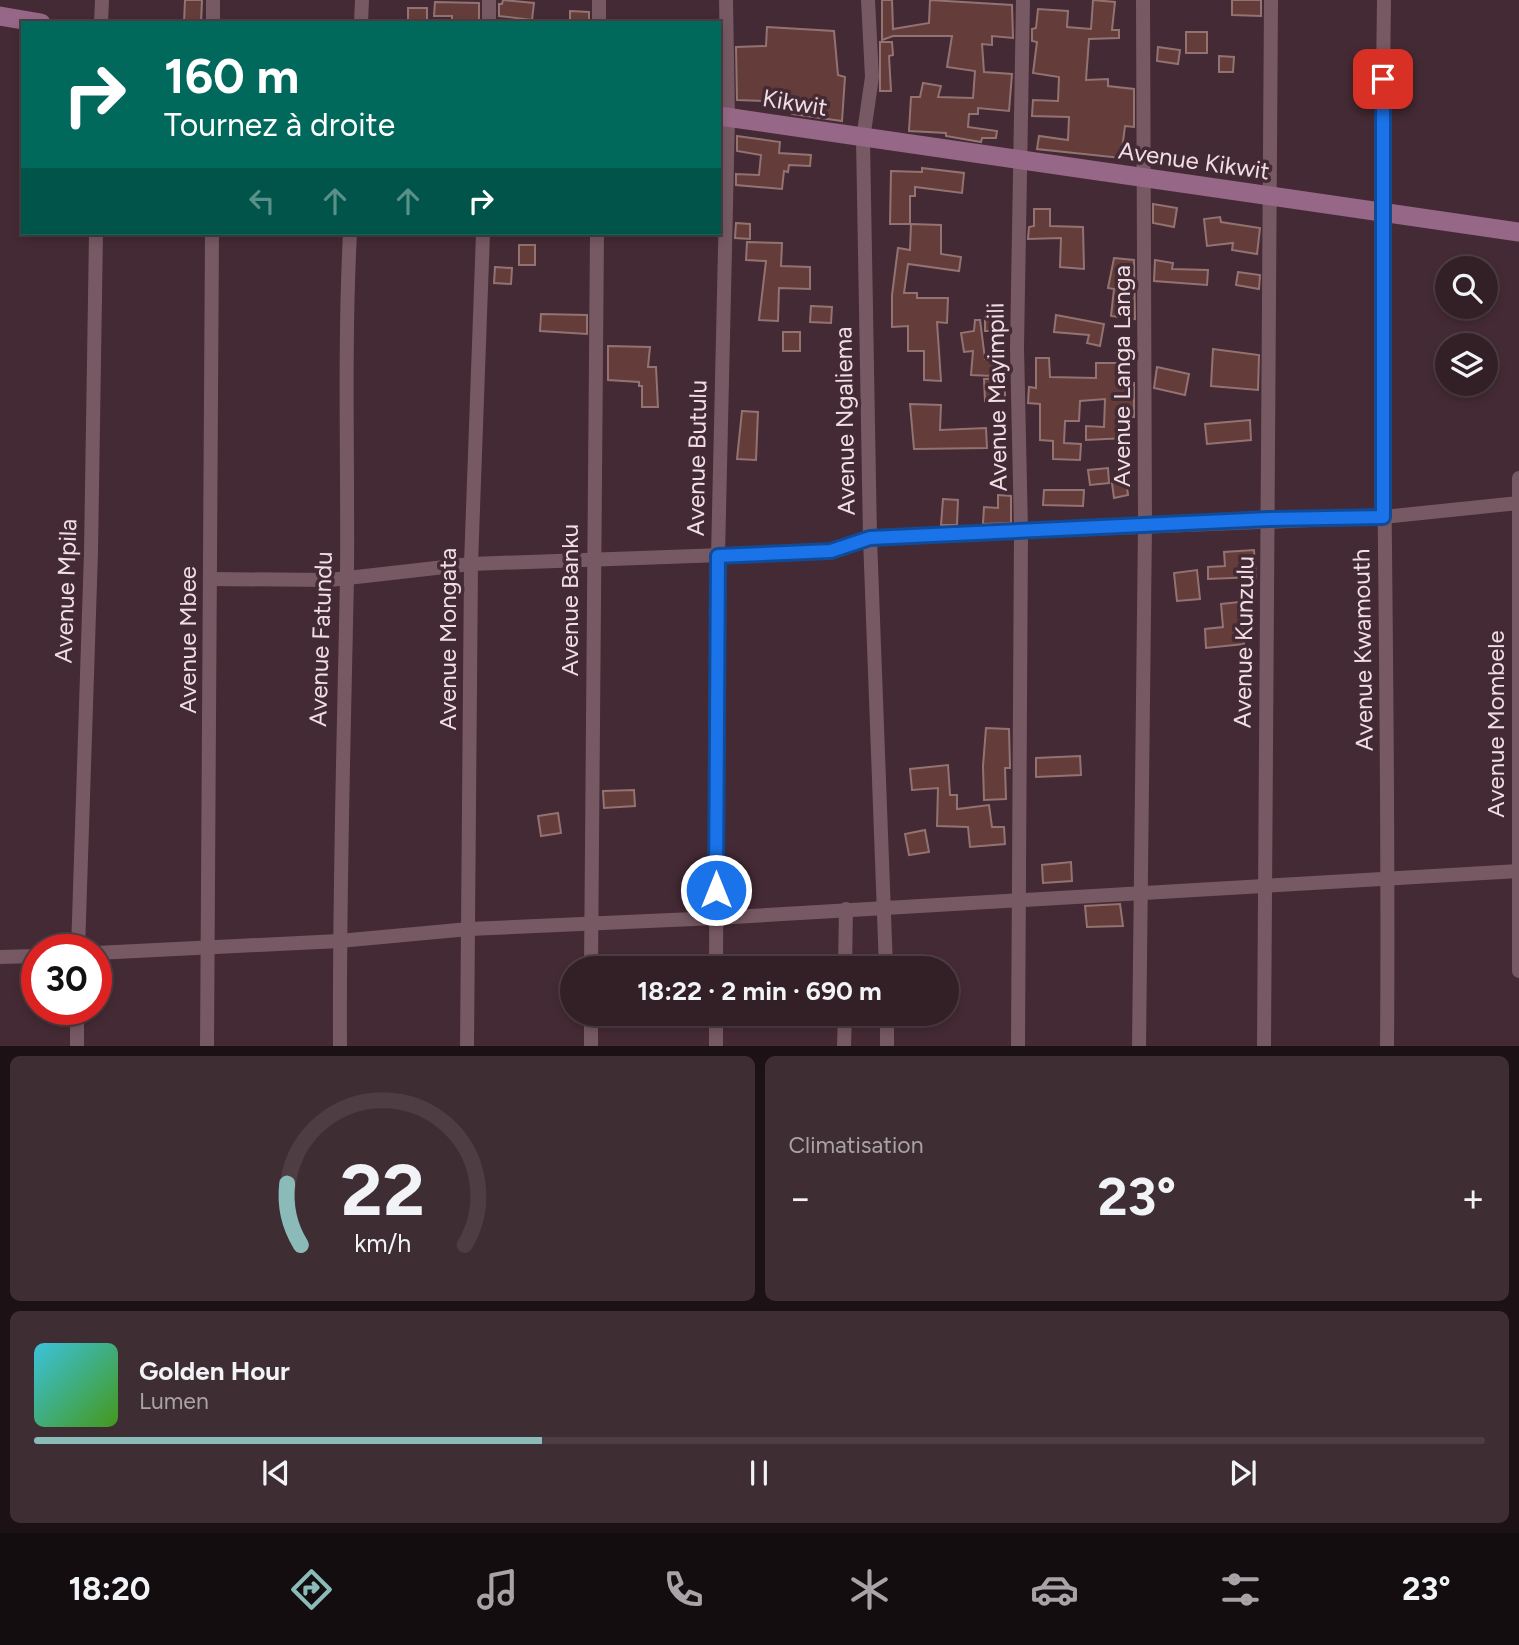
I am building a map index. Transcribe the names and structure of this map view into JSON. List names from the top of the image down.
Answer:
{
  "streets": {
    "main road": ["Kikwit", "Avenue Kikwit"],
    "street": [
      "Avenue Langa Langa",
      "Avenue Mayimpili",
      "Avenue Ngaliema",
      "Avenue Butulu",
      "Avenue Mpila",
      "Avenue Banku",
      "Avenue Fatundu",
      "Avenue Mongata",
      "Avenue Mbee",
      "Avenue Kunzulu",
      "Avenue Kwamouth",
      "Avenue Mombele"
    ]
  },
  "crossings": [
    ["Kikwit", "Avenue Kikwit"],
    ["Kikwit", "Avenue Ngaliema"],
    ["Kikwit", "Avenue Butulu"],
    ["Avenue Kikwit", "Avenue Langa Langa"],
    ["Avenue Kikwit", "Avenue Mayimpili"],
    ["Avenue Kikwit", "Avenue Ngaliema"],
    ["Avenue Kikwit", "Avenue Kunzulu"],
    ["Avenue Kikwit", "Avenue Kwamouth"]
  ],
  "page": {
    "turn": ["160 m", "Tournez à droite"],
    "limit": "30",
    "trip": "18:22 · 2 min · 690 m",
    "tile": "Climatisation",
    "heat": ["−", "23°", "+"],
    "song": ["Golden Hour", "Lumen"],
    "tabs": ["18:20", "23°"],
    "gauge": ["22", "km/h"]
  }
}
